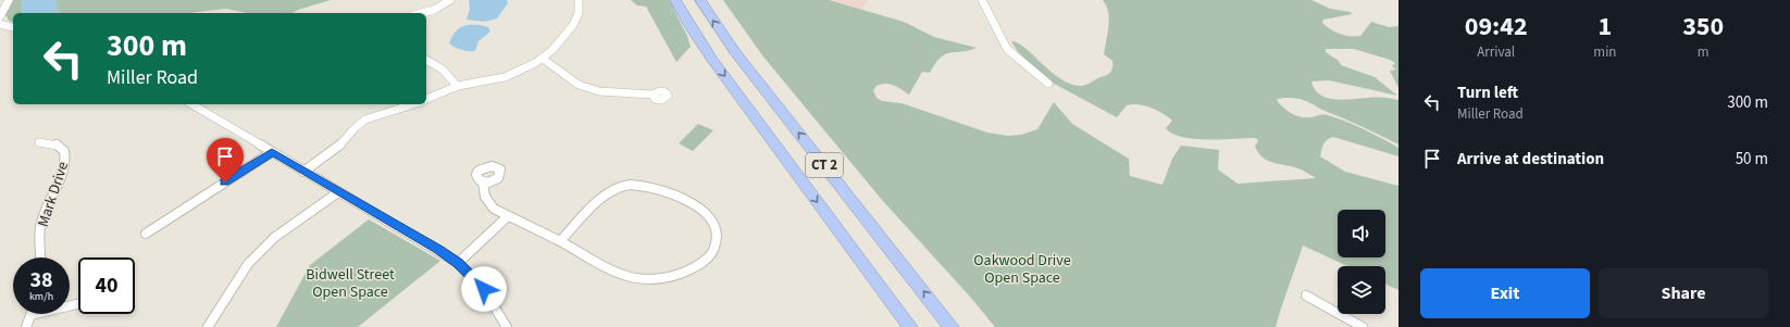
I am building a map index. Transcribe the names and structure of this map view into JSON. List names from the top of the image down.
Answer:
{
  "streets": {
    "highway": ["CT 2"],
    "street": ["Mark Drive"]
  },
  "parks": ["Oakwood Drive Open Space", "Bidwell Street Open Space"],
  "page": {
    "eta": [
      "09:42",
      "Arrival",
      "1",
      "min",
      "350",
      "m"
    ],
    "turn": ["300 m", "Miller Road"],
    "list": [
      {
        "name": "Turn left",
        "note": "Miller Road",
        "value": "300 m"
      },
      {
        "name": "Arrive at destination",
        "value": "50 m"
      }
    ],
    "speed": "38 km/h",
    "limit": "40",
    "buttons": ["Exit", "Share"]
  }
}
